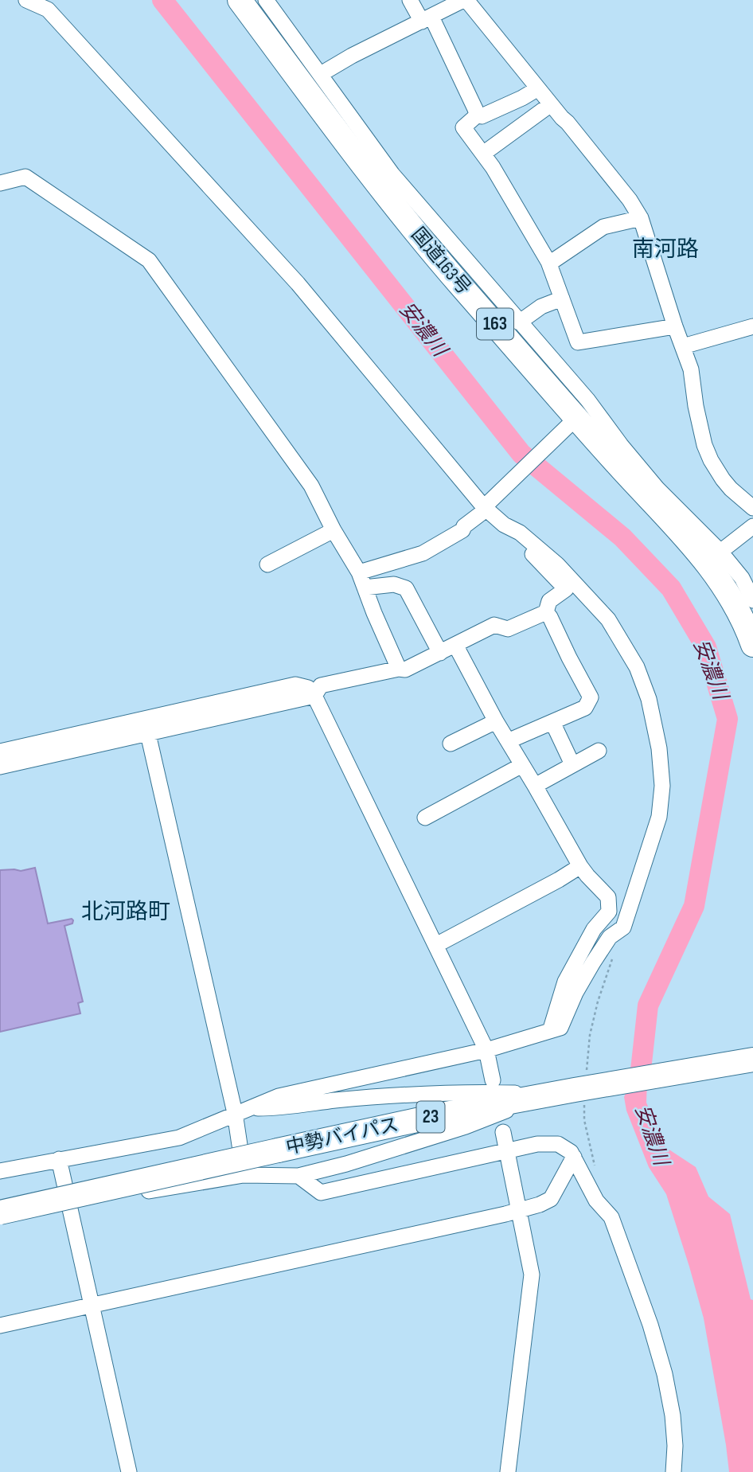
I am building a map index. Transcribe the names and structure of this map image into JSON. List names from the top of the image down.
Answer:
{
  "streets": {
    "highway": [
      "国道163号",
      "163",
      "23",
      "中勢バイパス"
    ]
  },
  "districts": ["南河路", "北河路町"],
  "water": ["安濃川"]
}
